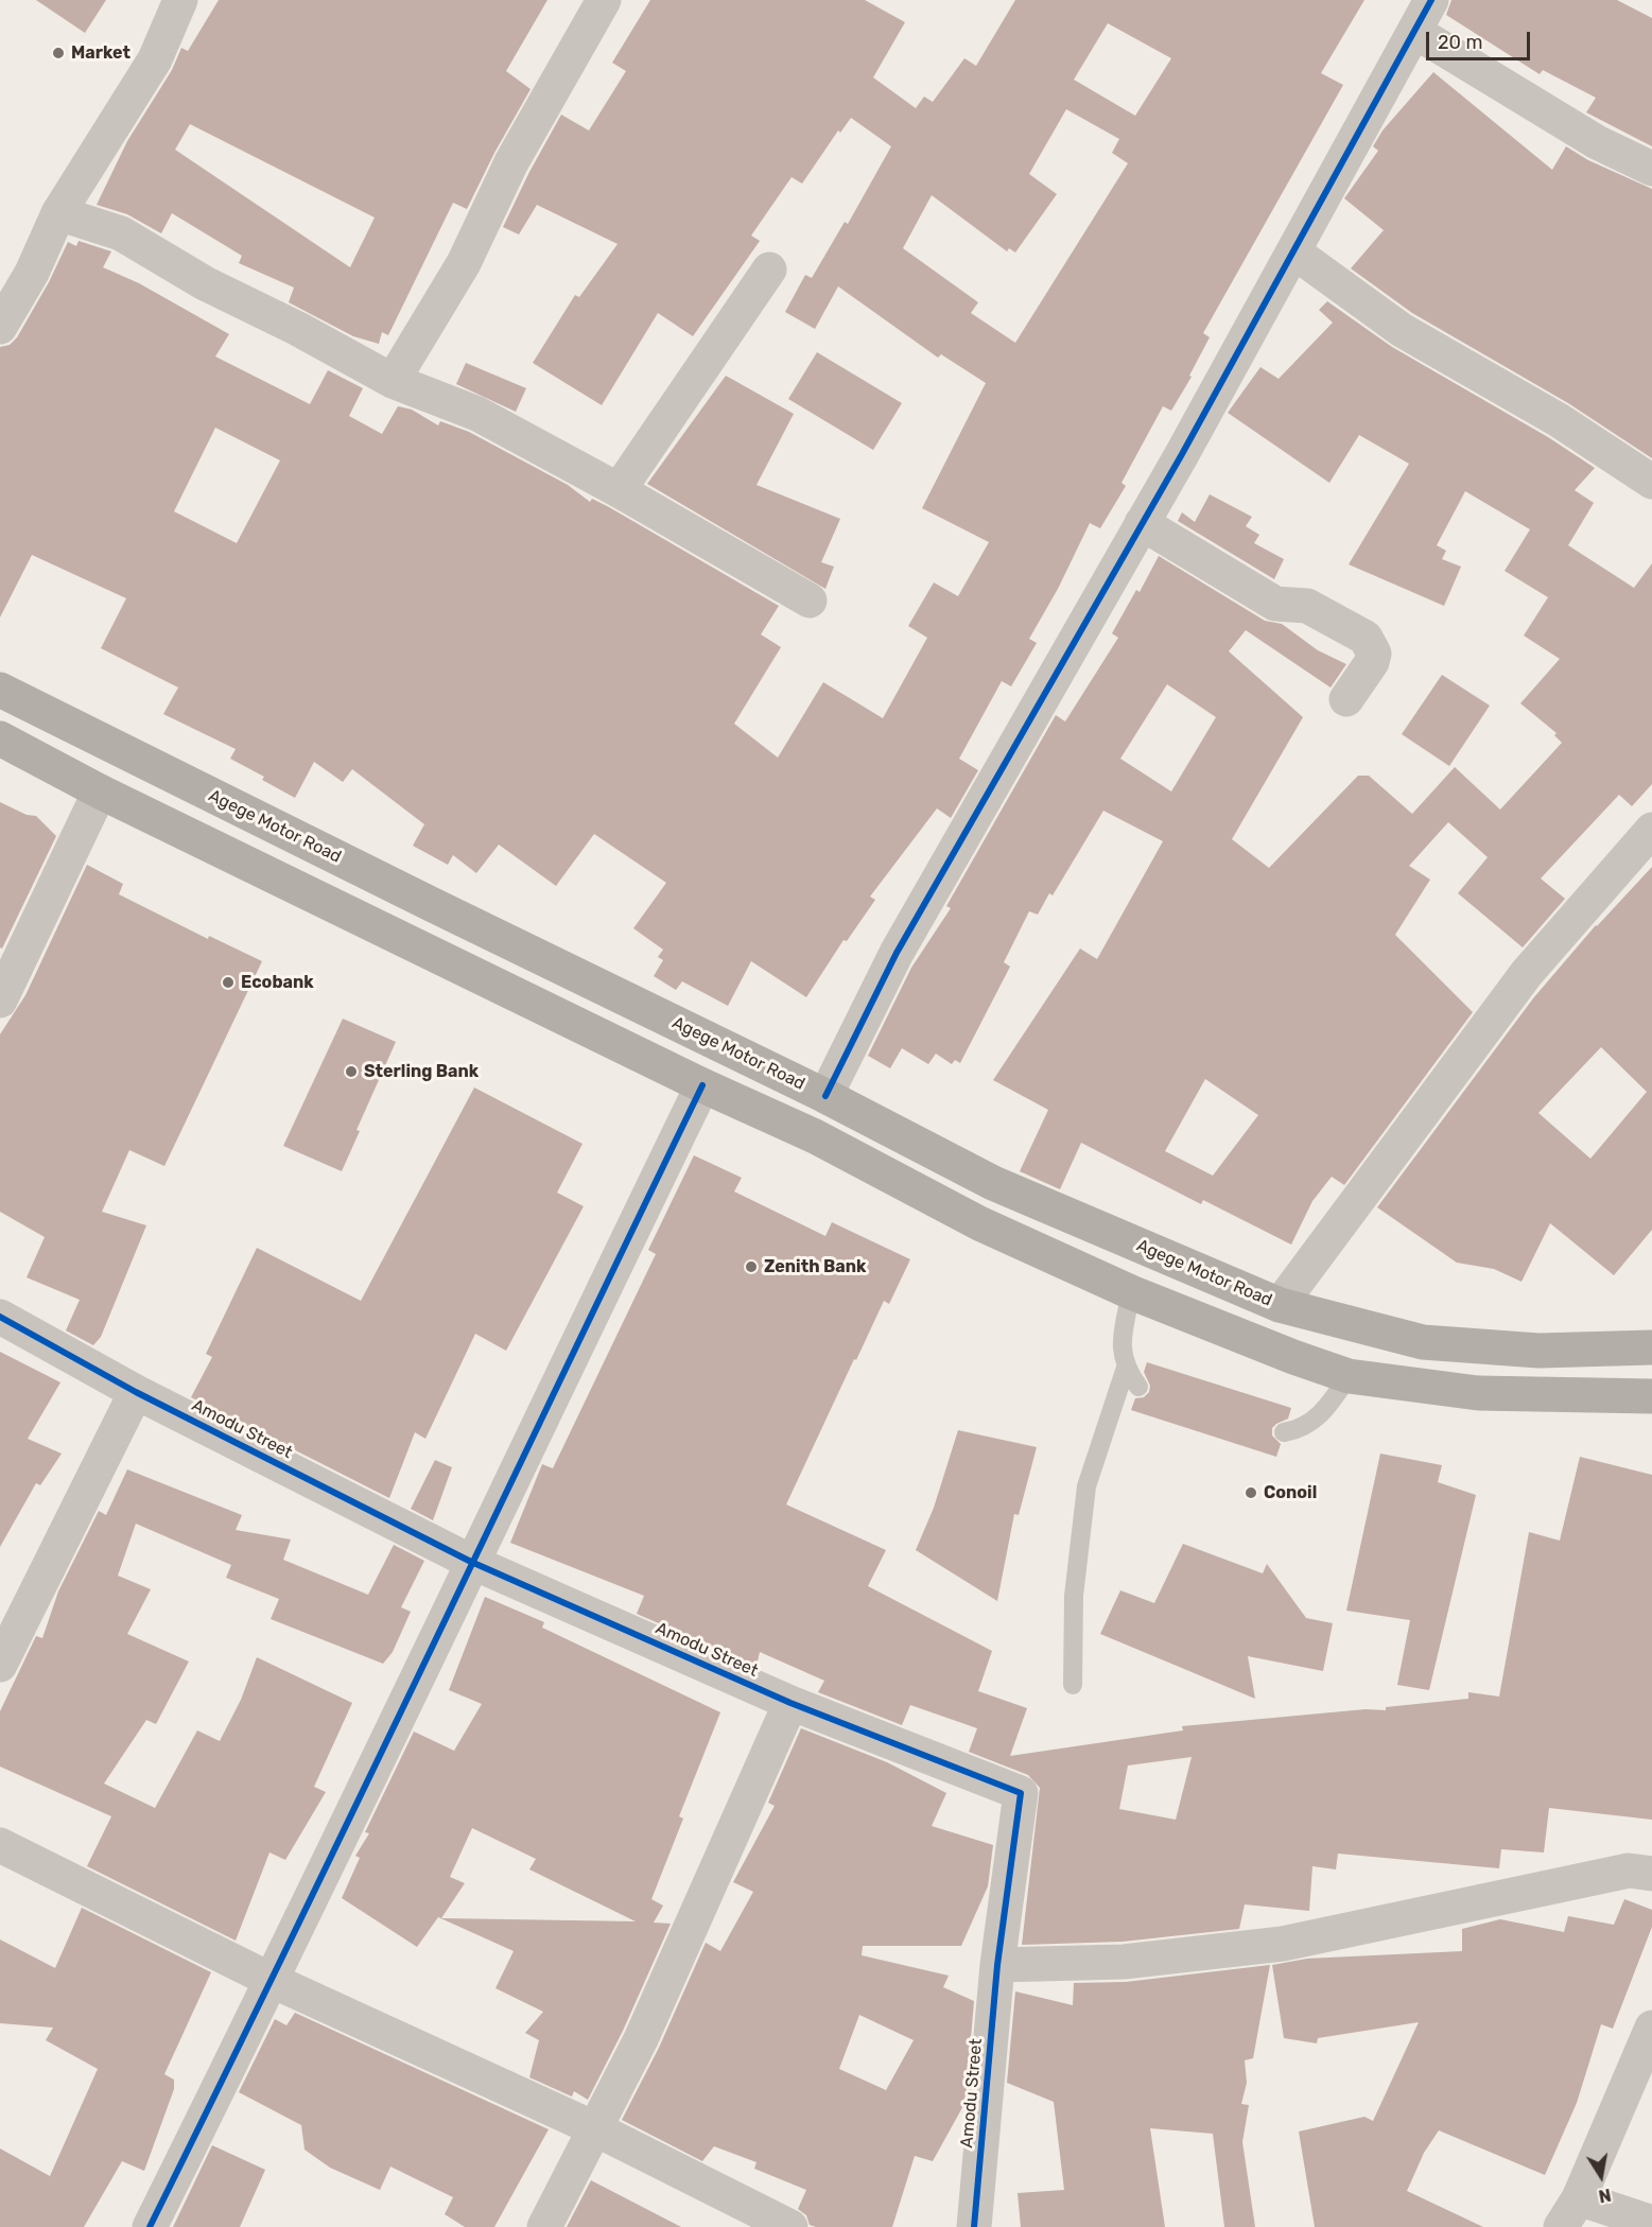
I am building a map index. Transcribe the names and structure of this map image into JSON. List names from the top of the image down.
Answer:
{
  "streets": {
    "highway": ["Agege Motor Road"],
    "street": ["Amodu Street"]
  },
  "places": [
    "Market",
    "Ecobank",
    "Sterling Bank",
    "Zenith Bank",
    "Conoil"
  ],
  "scale_bar": "20 m",
  "north": "bottom"
}
